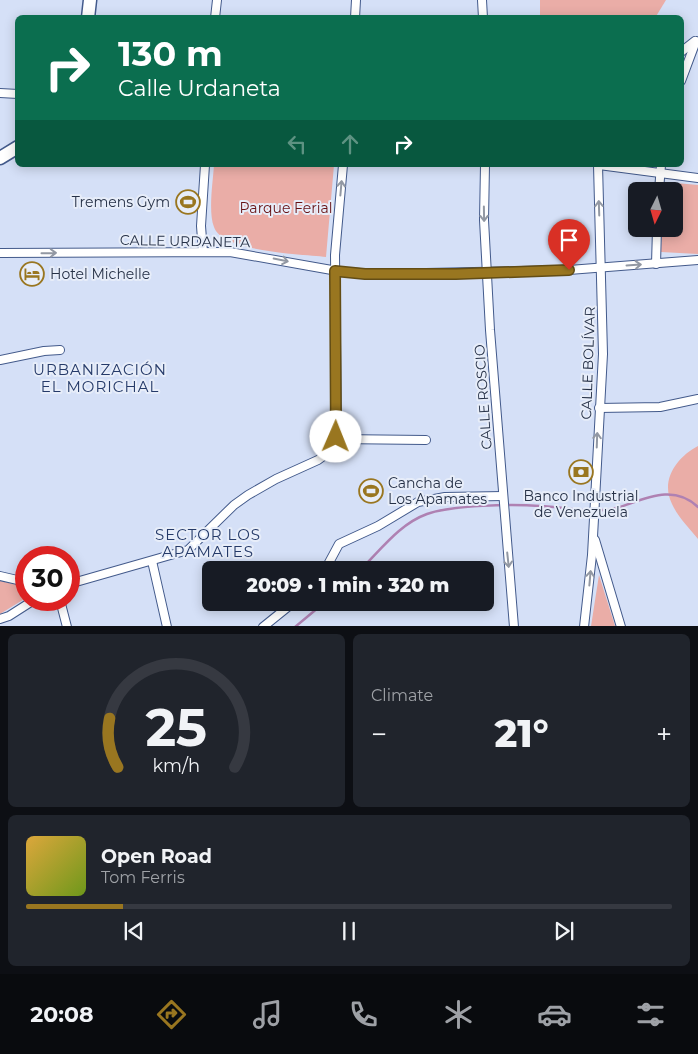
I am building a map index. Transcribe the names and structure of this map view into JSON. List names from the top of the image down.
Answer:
{
  "streets": {
    "street": ["CALLE URDANETA", "CALLE BOLÍVAR", "CALLE ROSCIO"]
  },
  "crossings": [
    ["CALLE URDANETA", "CALLE BOLÍVAR"],
    ["CALLE URDANETA", "CALLE ROSCIO"]
  ],
  "one_way": ["CALLE URDANETA", "CALLE ROSCIO"],
  "districts": ["URBANIZACIÓN EL MORICHAL", "SECTOR LOS APAMATES"],
  "parks": ["Parque Ferial"],
  "places": {
    "sports": ["Tremens Gym", "Cancha de Los Apamates"],
    "hotel": ["Hotel Michelle"],
    "bank": ["Banco Industrial de Venezuela"]
  },
  "north": "bottom",
  "page": {
    "turn": ["130 m", "Calle Urdaneta"],
    "limit": "30",
    "trip": "20:09 · 1 min · 320 m",
    "tile": "Climate",
    "heat": ["−", "21°", "+"],
    "song": ["Open Road", "Tom Ferris"],
    "tabs": "20:08",
    "gauge": ["25", "km/h"]
  }
}
